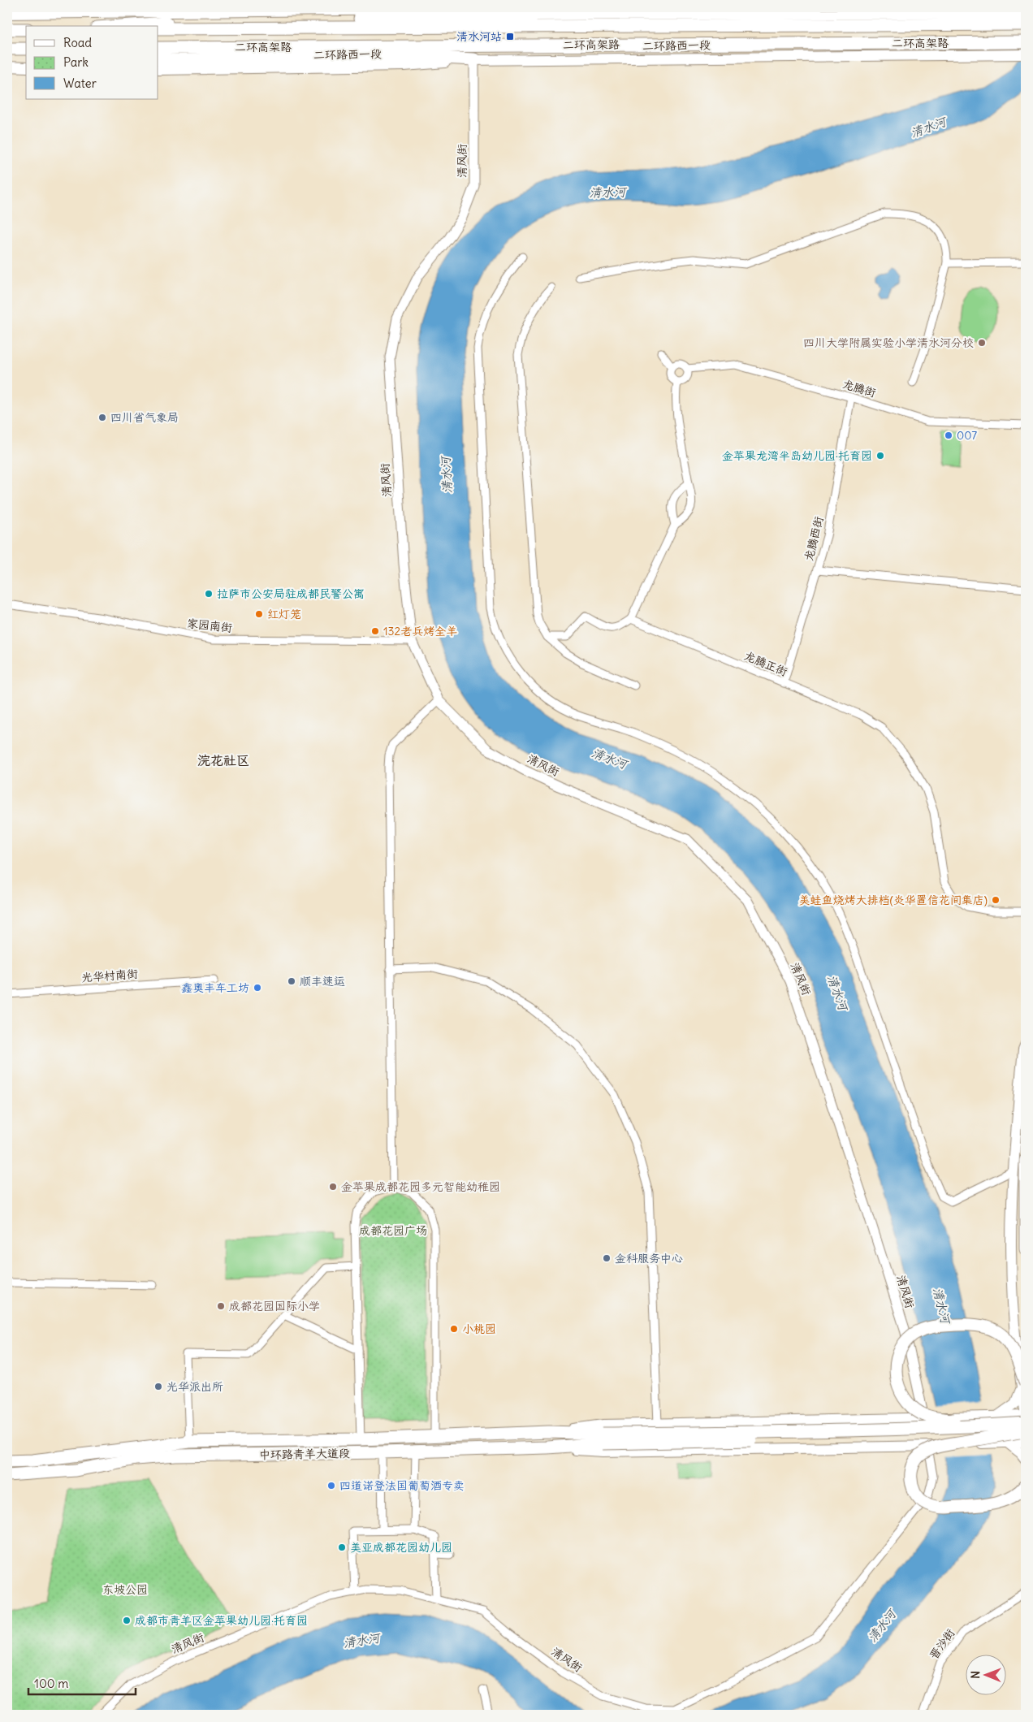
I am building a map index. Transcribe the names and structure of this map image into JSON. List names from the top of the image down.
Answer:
{
  "streets": {
    "main road": ["二环高架路", "二环路西一段", "中环路青羊大道段"],
    "street": [
      "清风街",
      "龙腾街",
      "龙腾西街",
      "家园南街",
      "龙腾正街",
      "光华村南街",
      "晋沙街"
    ]
  },
  "crossings": [
    ["二环路西一段", "清风街"],
    ["清风街", "家园南街"],
    ["龙腾街", "龙腾西街"],
    ["龙腾西街", "龙腾正街"]
  ],
  "districts": ["浣花社区"],
  "water": ["清水河"],
  "parks": ["成都花园广场", "东坡公园"],
  "places": {
    "transit": ["清水河站"],
    "other": [
      "四川大学附属实验小学清水河分校",
      "四川省气象局",
      "007",
      "金苹果龙湾半岛幼儿园·托育园",
      "拉萨市公安局驻成都民警公寓",
      "红灯笼",
      "132老兵烤全羊",
      "美蛙鱼烧烤大排档(炎华置信花间集店)",
      "顺丰速运",
      "鑫奥丰车工坊",
      "金苹果成都花园多元智能幼稚园",
      "金科服务中心",
      "成都花园国际小学",
      "小桃园",
      "光华派出所",
      "四道诺登法国葡萄酒专卖",
      "美亚成都花园幼儿园",
      "成都市青羊区金苹果幼儿园·托育园"
    ]
  },
  "legend": ["Road", "Park", "Water"],
  "scale_bar": "100 m",
  "north": "left"
}
